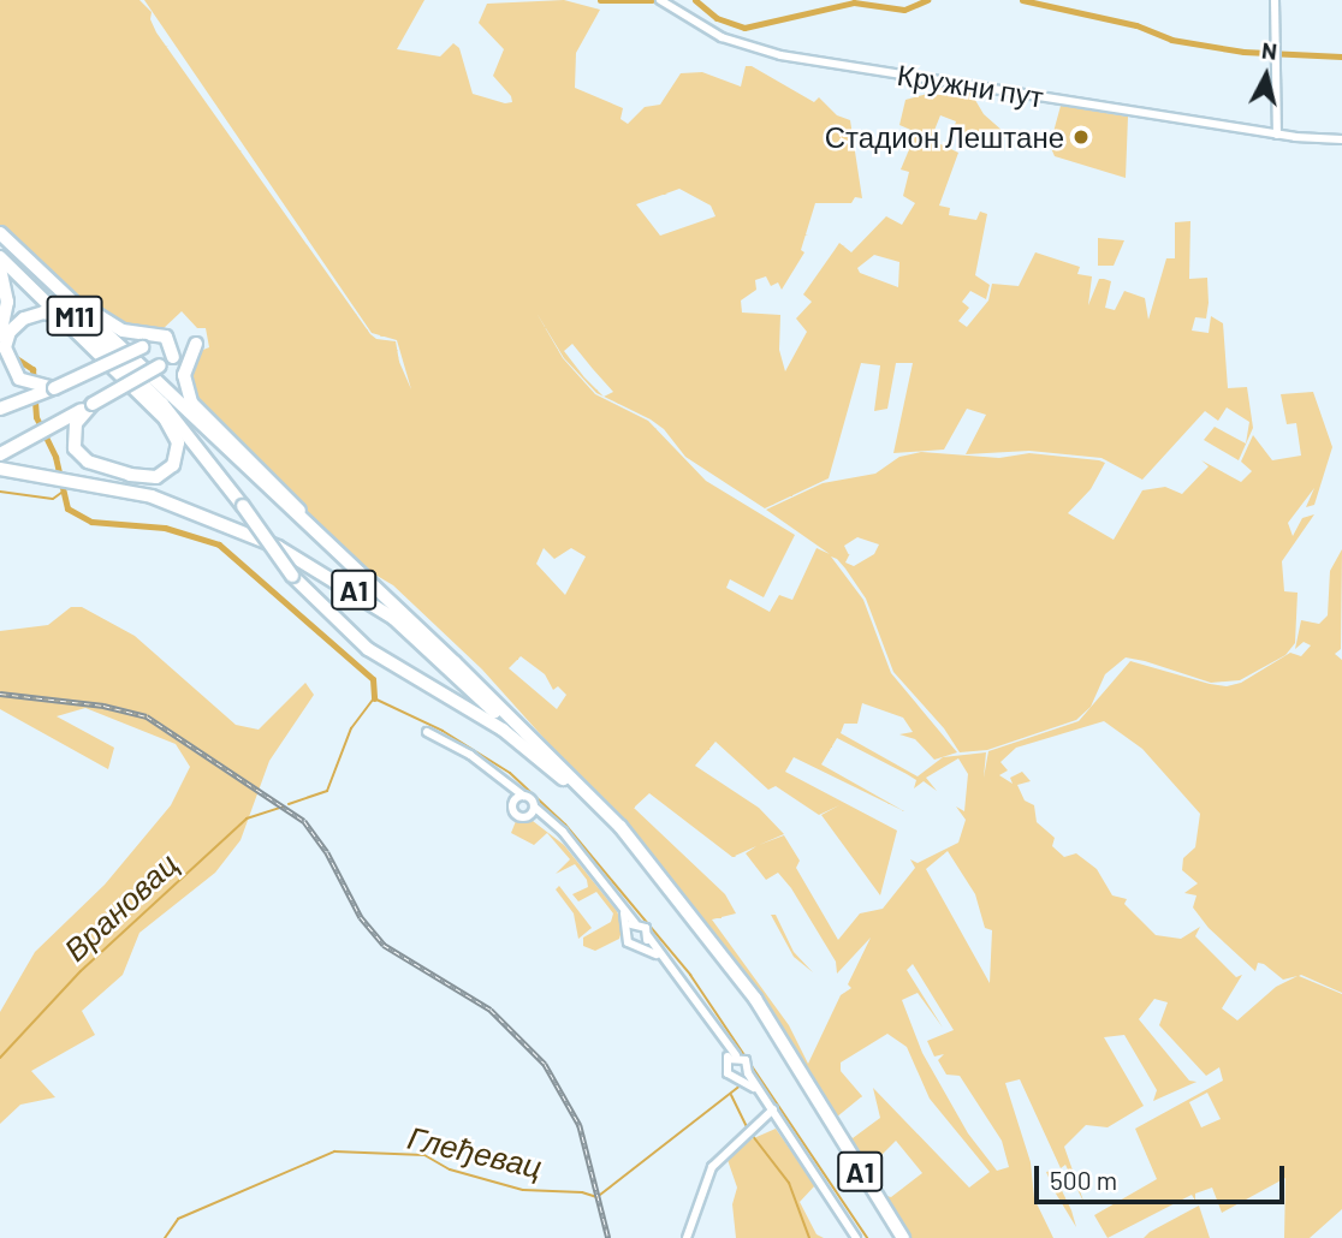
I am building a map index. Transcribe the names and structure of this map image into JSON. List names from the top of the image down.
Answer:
{
  "streets": {
    "highway": ["M11", "A1"],
    "street": ["Кружни пут"]
  },
  "water": ["Врановац", "Глеђевац"],
  "places": ["Стадион Лештане"],
  "scale_bar": "500 m",
  "north": "top"
}
